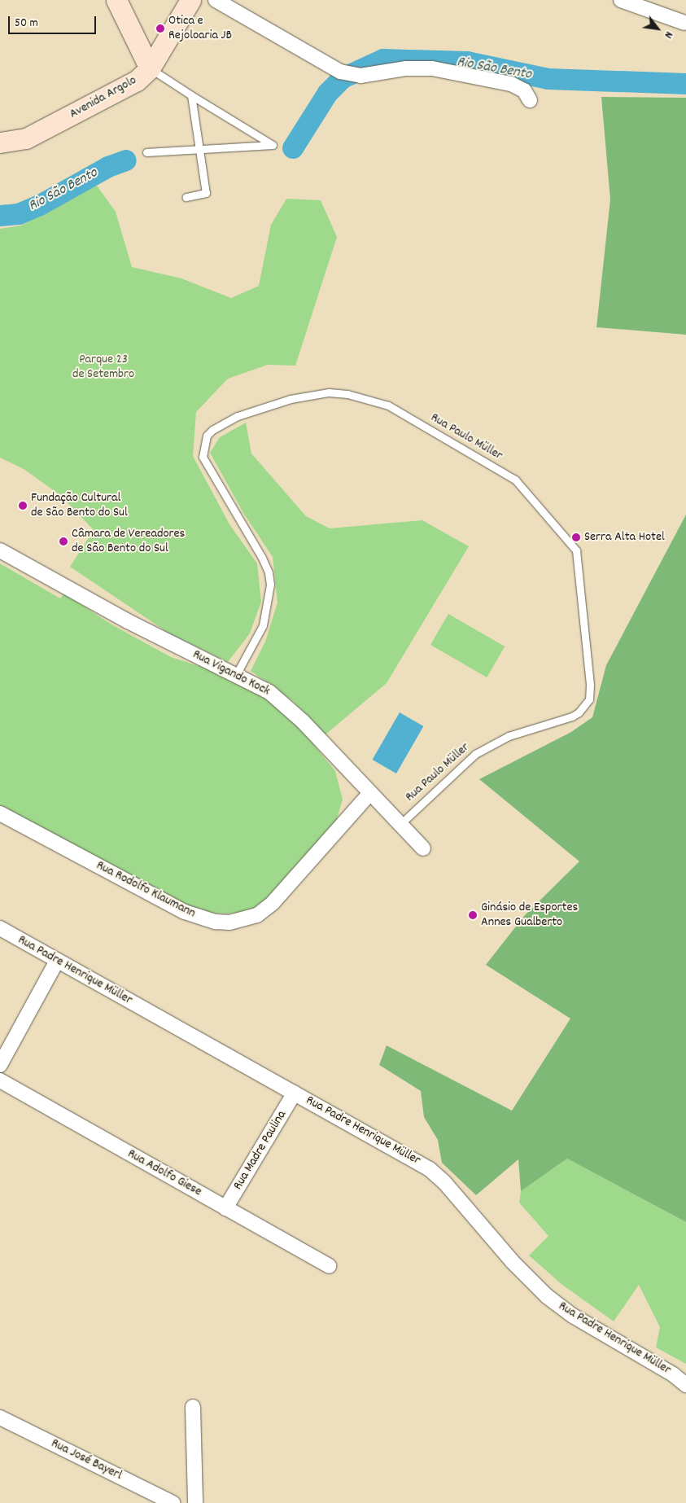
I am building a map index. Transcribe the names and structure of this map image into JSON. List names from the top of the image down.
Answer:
{
  "streets": {
    "main road": ["Avenida Argolo"],
    "street": [
      "Rua Vigando Kock",
      "Rua Rodolfo Klaumann",
      "Rua Padre Henrique Müller",
      "Rua Madre Paulina",
      "Rua Adolfo Giese",
      "Rua José Bayerl"
    ],
    "lane": ["Rua Paulo Müller"]
  },
  "crossings": [
    ["Rua Paulo Müller", "Rua Vigando Kock"],
    ["Rua Vigando Kock", "Rua Rodolfo Klaumann"],
    ["Rua Padre Henrique Müller", "Rua Madre Paulina"],
    ["Rua Madre Paulina", "Rua Adolfo Giese"]
  ],
  "water": ["Rio São Bento"],
  "parks": ["Parque 23 de Setembro"],
  "places": [
    "Otica e Rejoloaria JB",
    "Fundação Cultural de São Bento do Sul",
    "Serra Alta Hotel",
    "Câmara de Vereadores de São Bento do Sul",
    "Ginásio de Esportes Annes Gualberto"
  ],
  "scale_bar": "50 m",
  "north": "bottom right"
}
